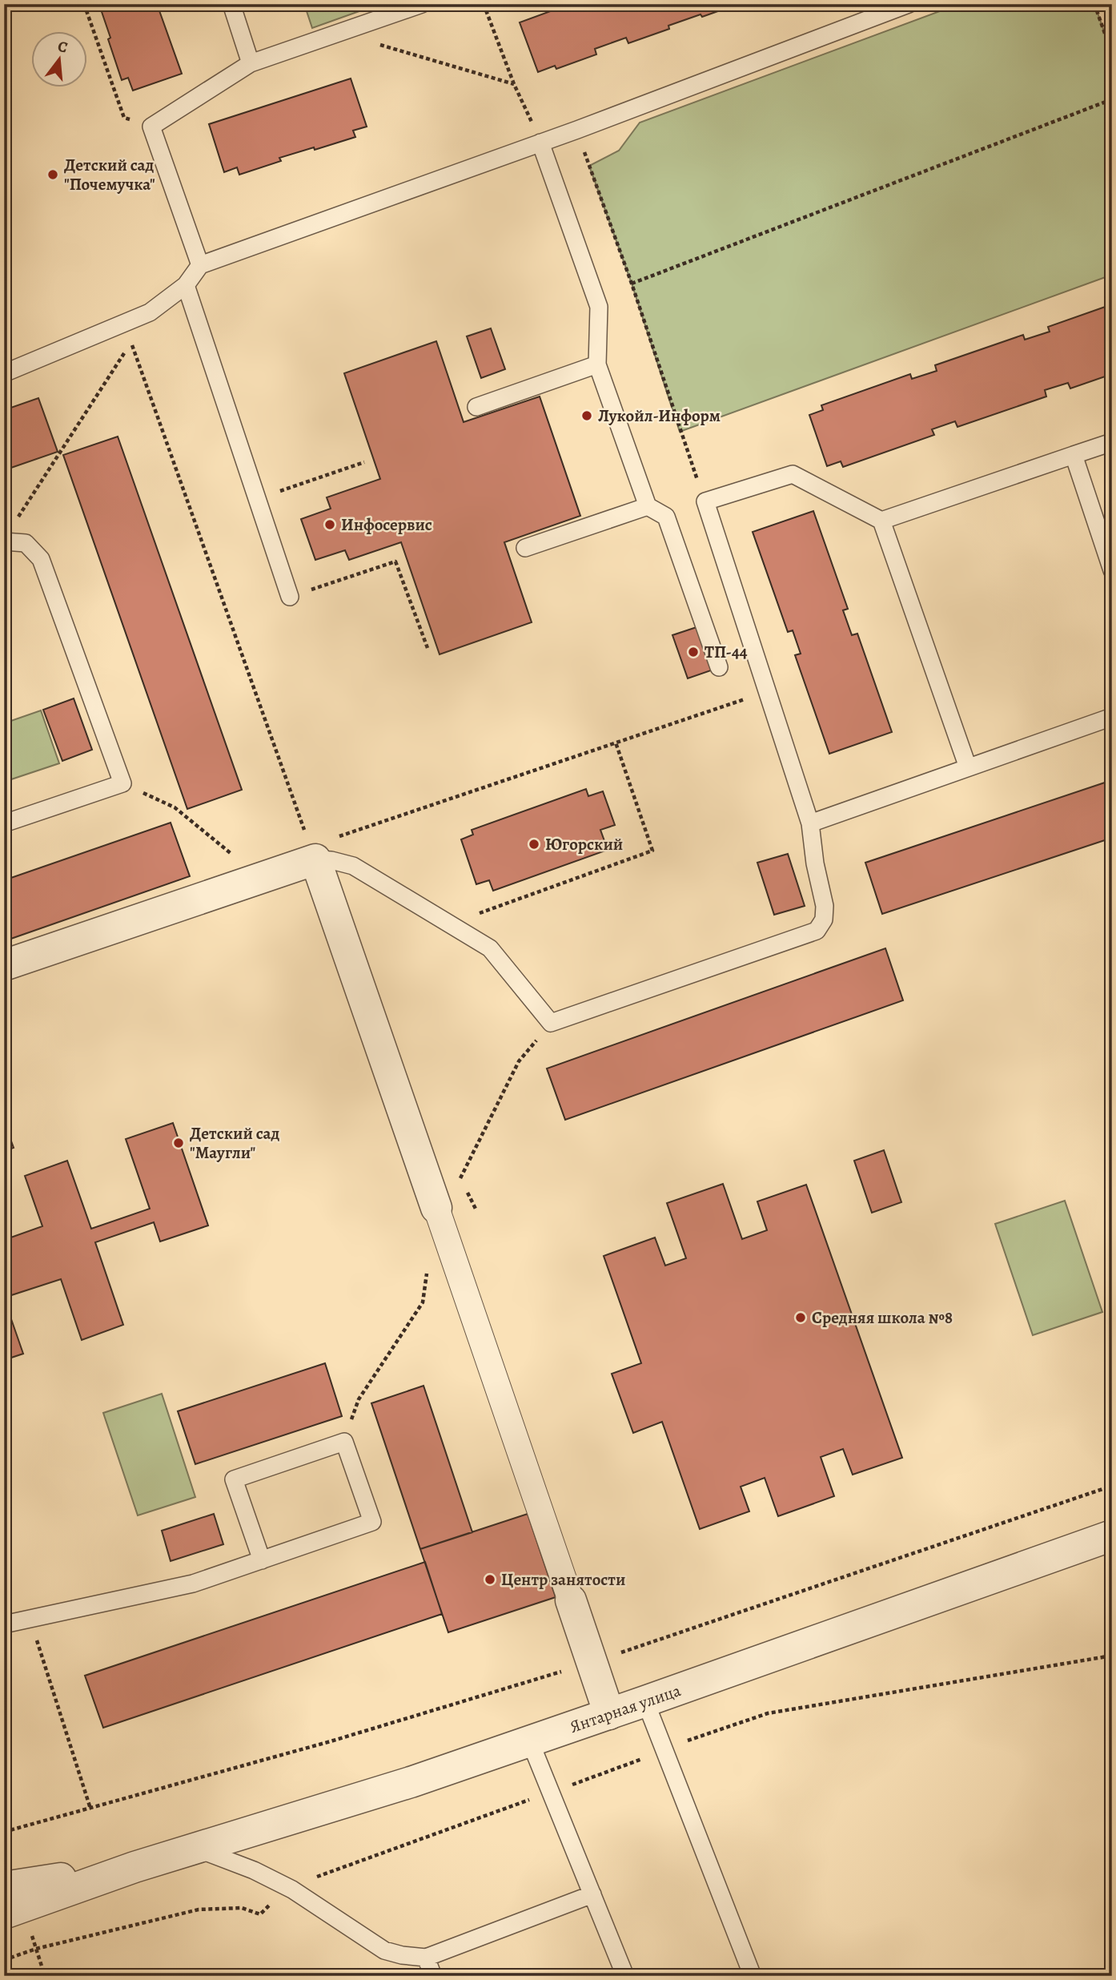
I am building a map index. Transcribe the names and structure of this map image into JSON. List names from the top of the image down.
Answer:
{
  "streets": {
    "street": ["Янтарная улица"]
  },
  "places": [
    "Детский сад \"Почемучка\"",
    "Лукойл-Информ",
    "Инфосервис",
    "ТП-44",
    "Югорский",
    "Детский сад \"Маугли\"",
    "Средняя школа №8",
    "Центр занятости"
  ],
  "north": "top"
}
